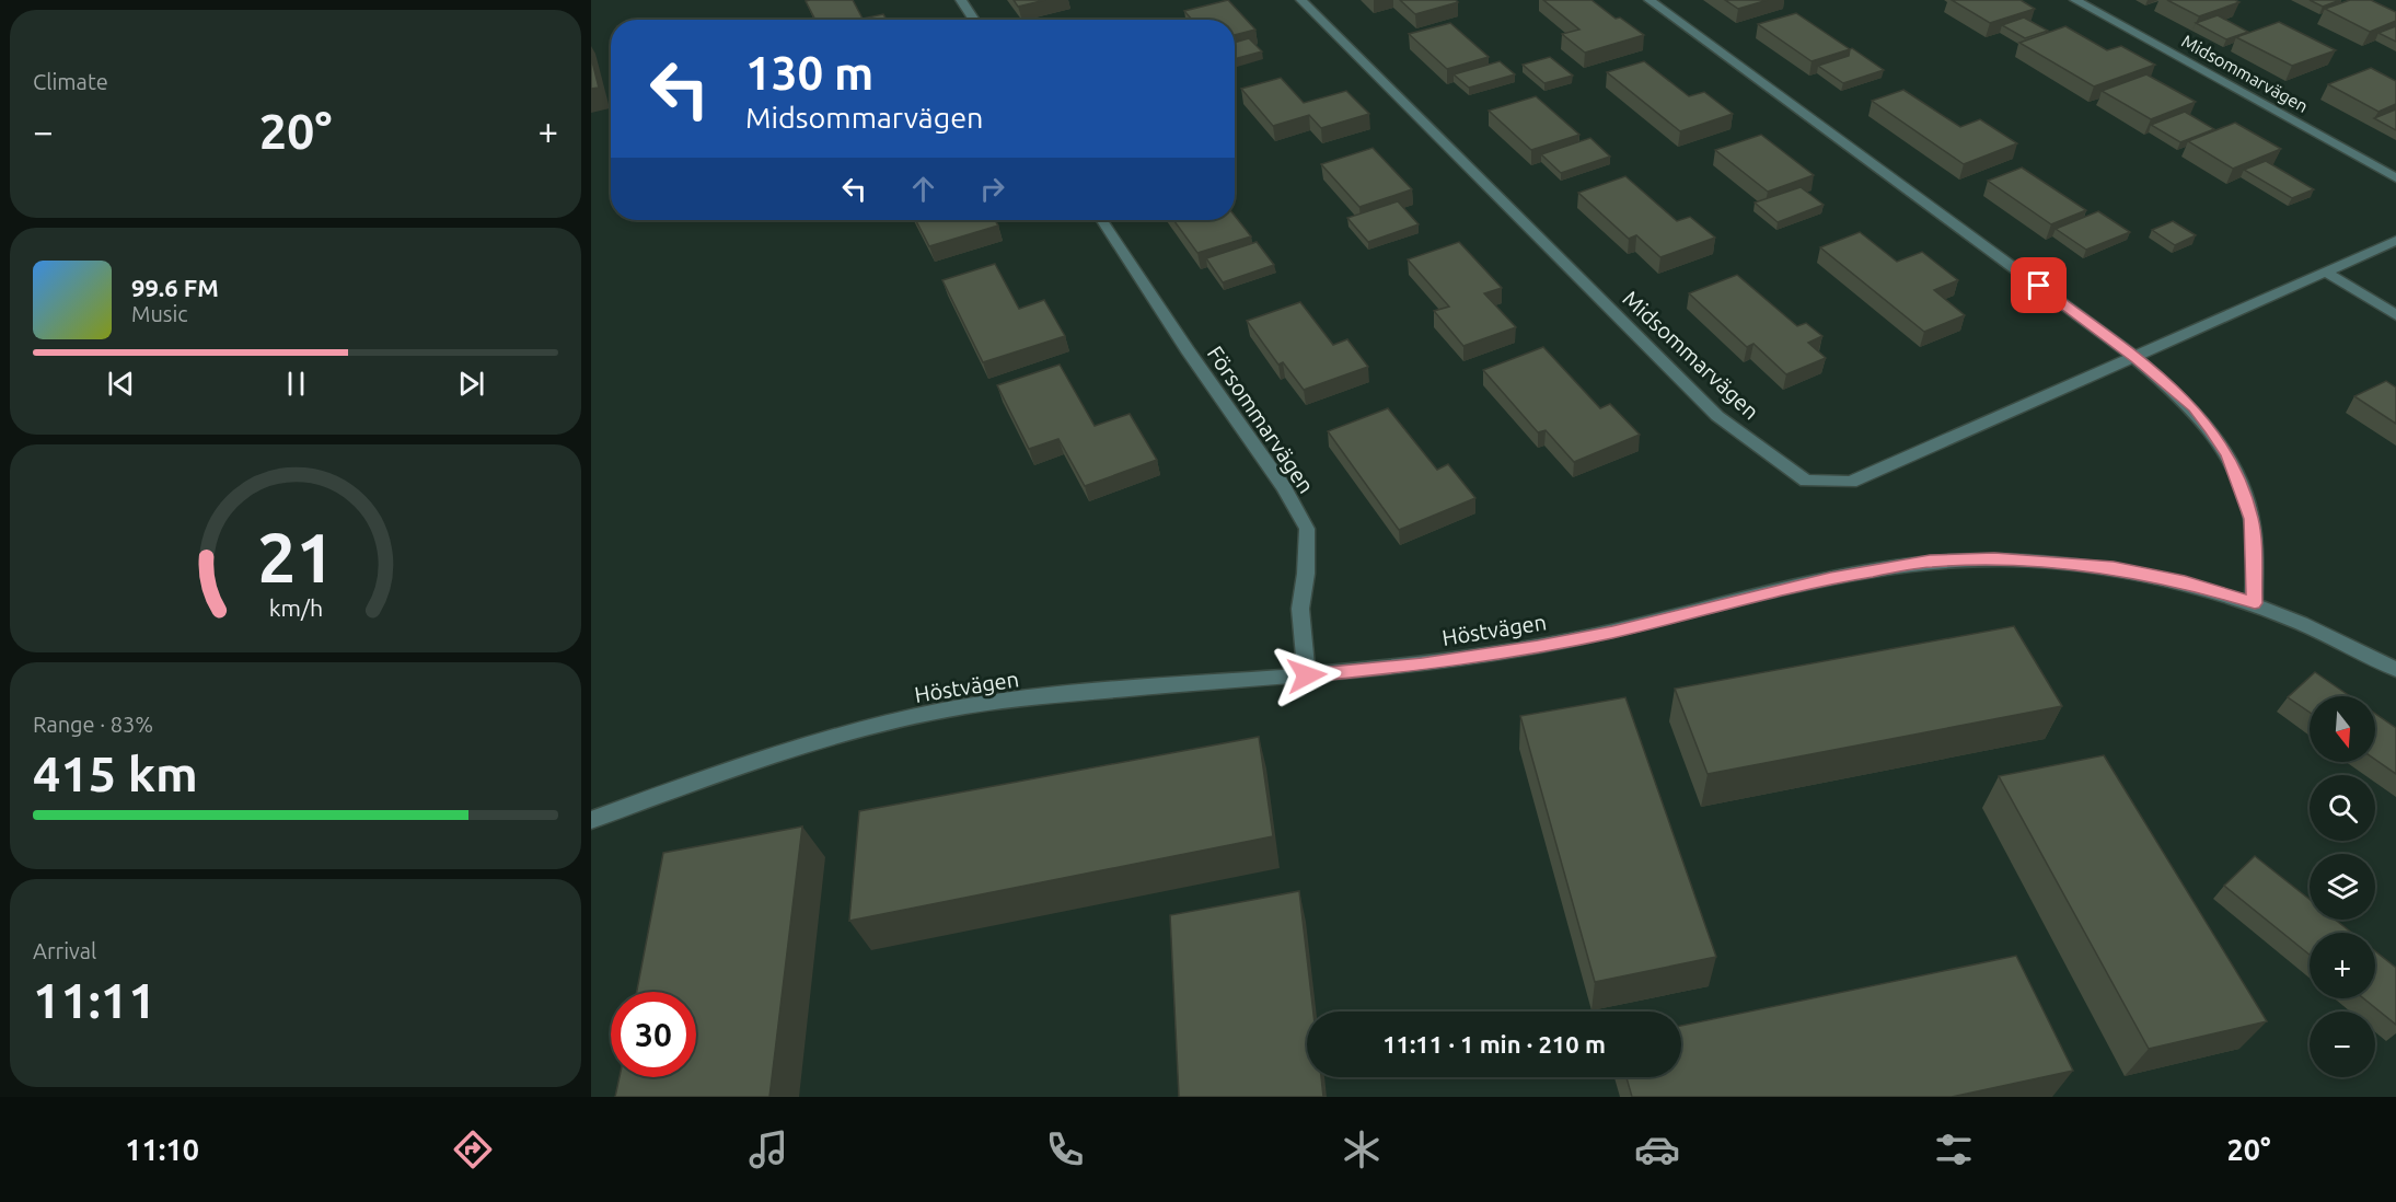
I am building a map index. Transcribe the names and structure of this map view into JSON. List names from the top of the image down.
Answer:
{
  "streets": {
    "street": ["Midsommarvägen", "Försommarvägen", "Höstvägen"]
  },
  "crossings": [
    ["Försommarvägen", "Höstvägen"]
  ],
  "north": "bottom",
  "page": {
    "tile": [
      "Climate",
      ["Range · 83%", "415 km"],
      ["Arrival", "11:11"]
    ],
    "turn": ["130 m", "Midsommarvägen"],
    "heat": ["−", "20°", "+"],
    "song": ["99.6 FM", "Music"],
    "map_buttons": ["+", "−"],
    "limit": "30",
    "trip": "11:11 · 1 min · 210 m",
    "tabs": ["11:10", "20°"],
    "gauge": ["21", "km/h"]
  }
}
